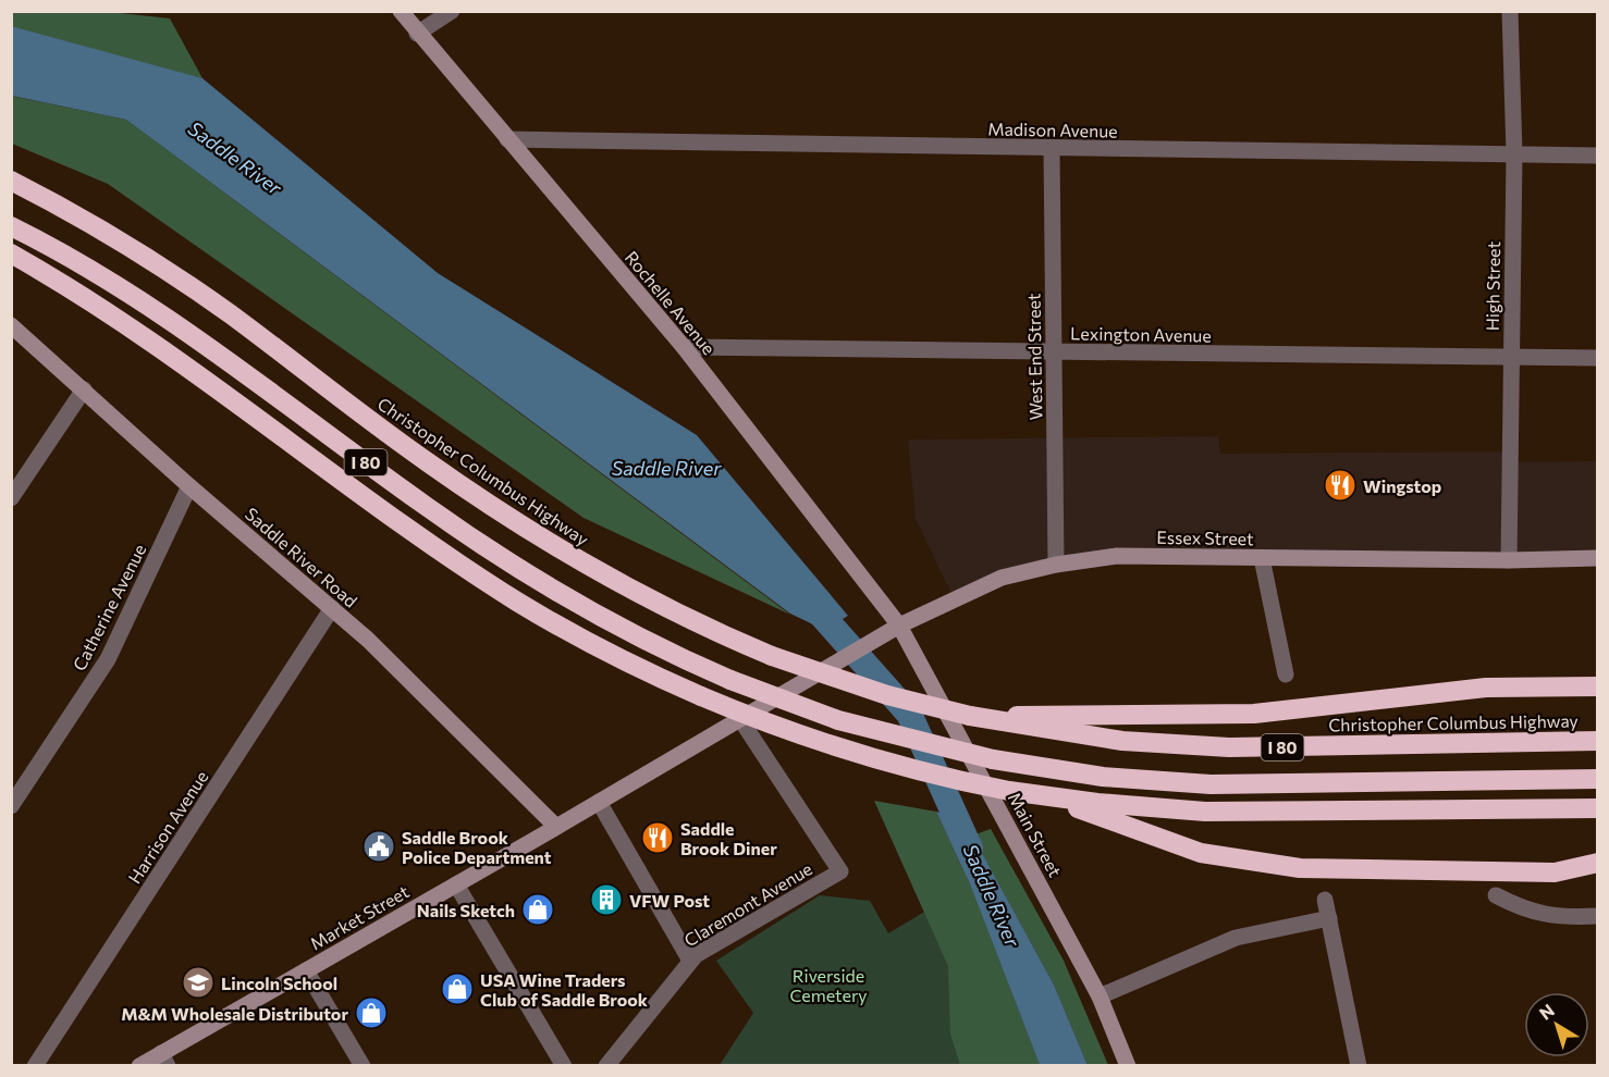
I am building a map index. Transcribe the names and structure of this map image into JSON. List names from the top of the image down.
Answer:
{
  "streets": {
    "highway": ["I 80", "Christopher Columbus Highway"],
    "street": [
      "Madison Avenue",
      "High Street",
      "Rochelle Avenue",
      "Lexington Avenue",
      "West End Street",
      "Essex Street",
      "Saddle River Road",
      "Catherine Avenue",
      "Harrison Avenue",
      "Main Street",
      "Claremont Avenue",
      "Market Street"
    ]
  },
  "crossings": [
    ["Madison Avenue", "High Street"],
    ["Madison Avenue", "Rochelle Avenue"],
    ["Madison Avenue", "West End Street"],
    ["High Street", "Lexington Avenue"],
    ["High Street", "Essex Street"],
    ["Rochelle Avenue", "Lexington Avenue"],
    ["Rochelle Avenue", "Essex Street"],
    ["Rochelle Avenue", "Main Street"],
    ["Lexington Avenue", "West End Street"],
    ["West End Street", "Essex Street"],
    ["Essex Street", "Main Street"],
    ["Essex Street", "Market Street"],
    ["Saddle River Road", "Catherine Avenue"],
    ["Saddle River Road", "Harrison Avenue"],
    ["Saddle River Road", "Market Street"],
    ["Claremont Avenue", "Market Street"]
  ],
  "water": ["Saddle River"],
  "parks": ["Riverside Cemetery"],
  "places": {
    "restaurant": ["Wingstop", "Saddle Brook Diner"],
    "public building": ["Saddle Brook Police Department"],
    "building": ["VFW Post"],
    "shop": ["Nails Sketch", "USA Wine Traders Club of Saddle Brook", "M&M Wholesale Distributor"],
    "school or university": ["Lincoln School"]
  },
  "north": "top left"
}
